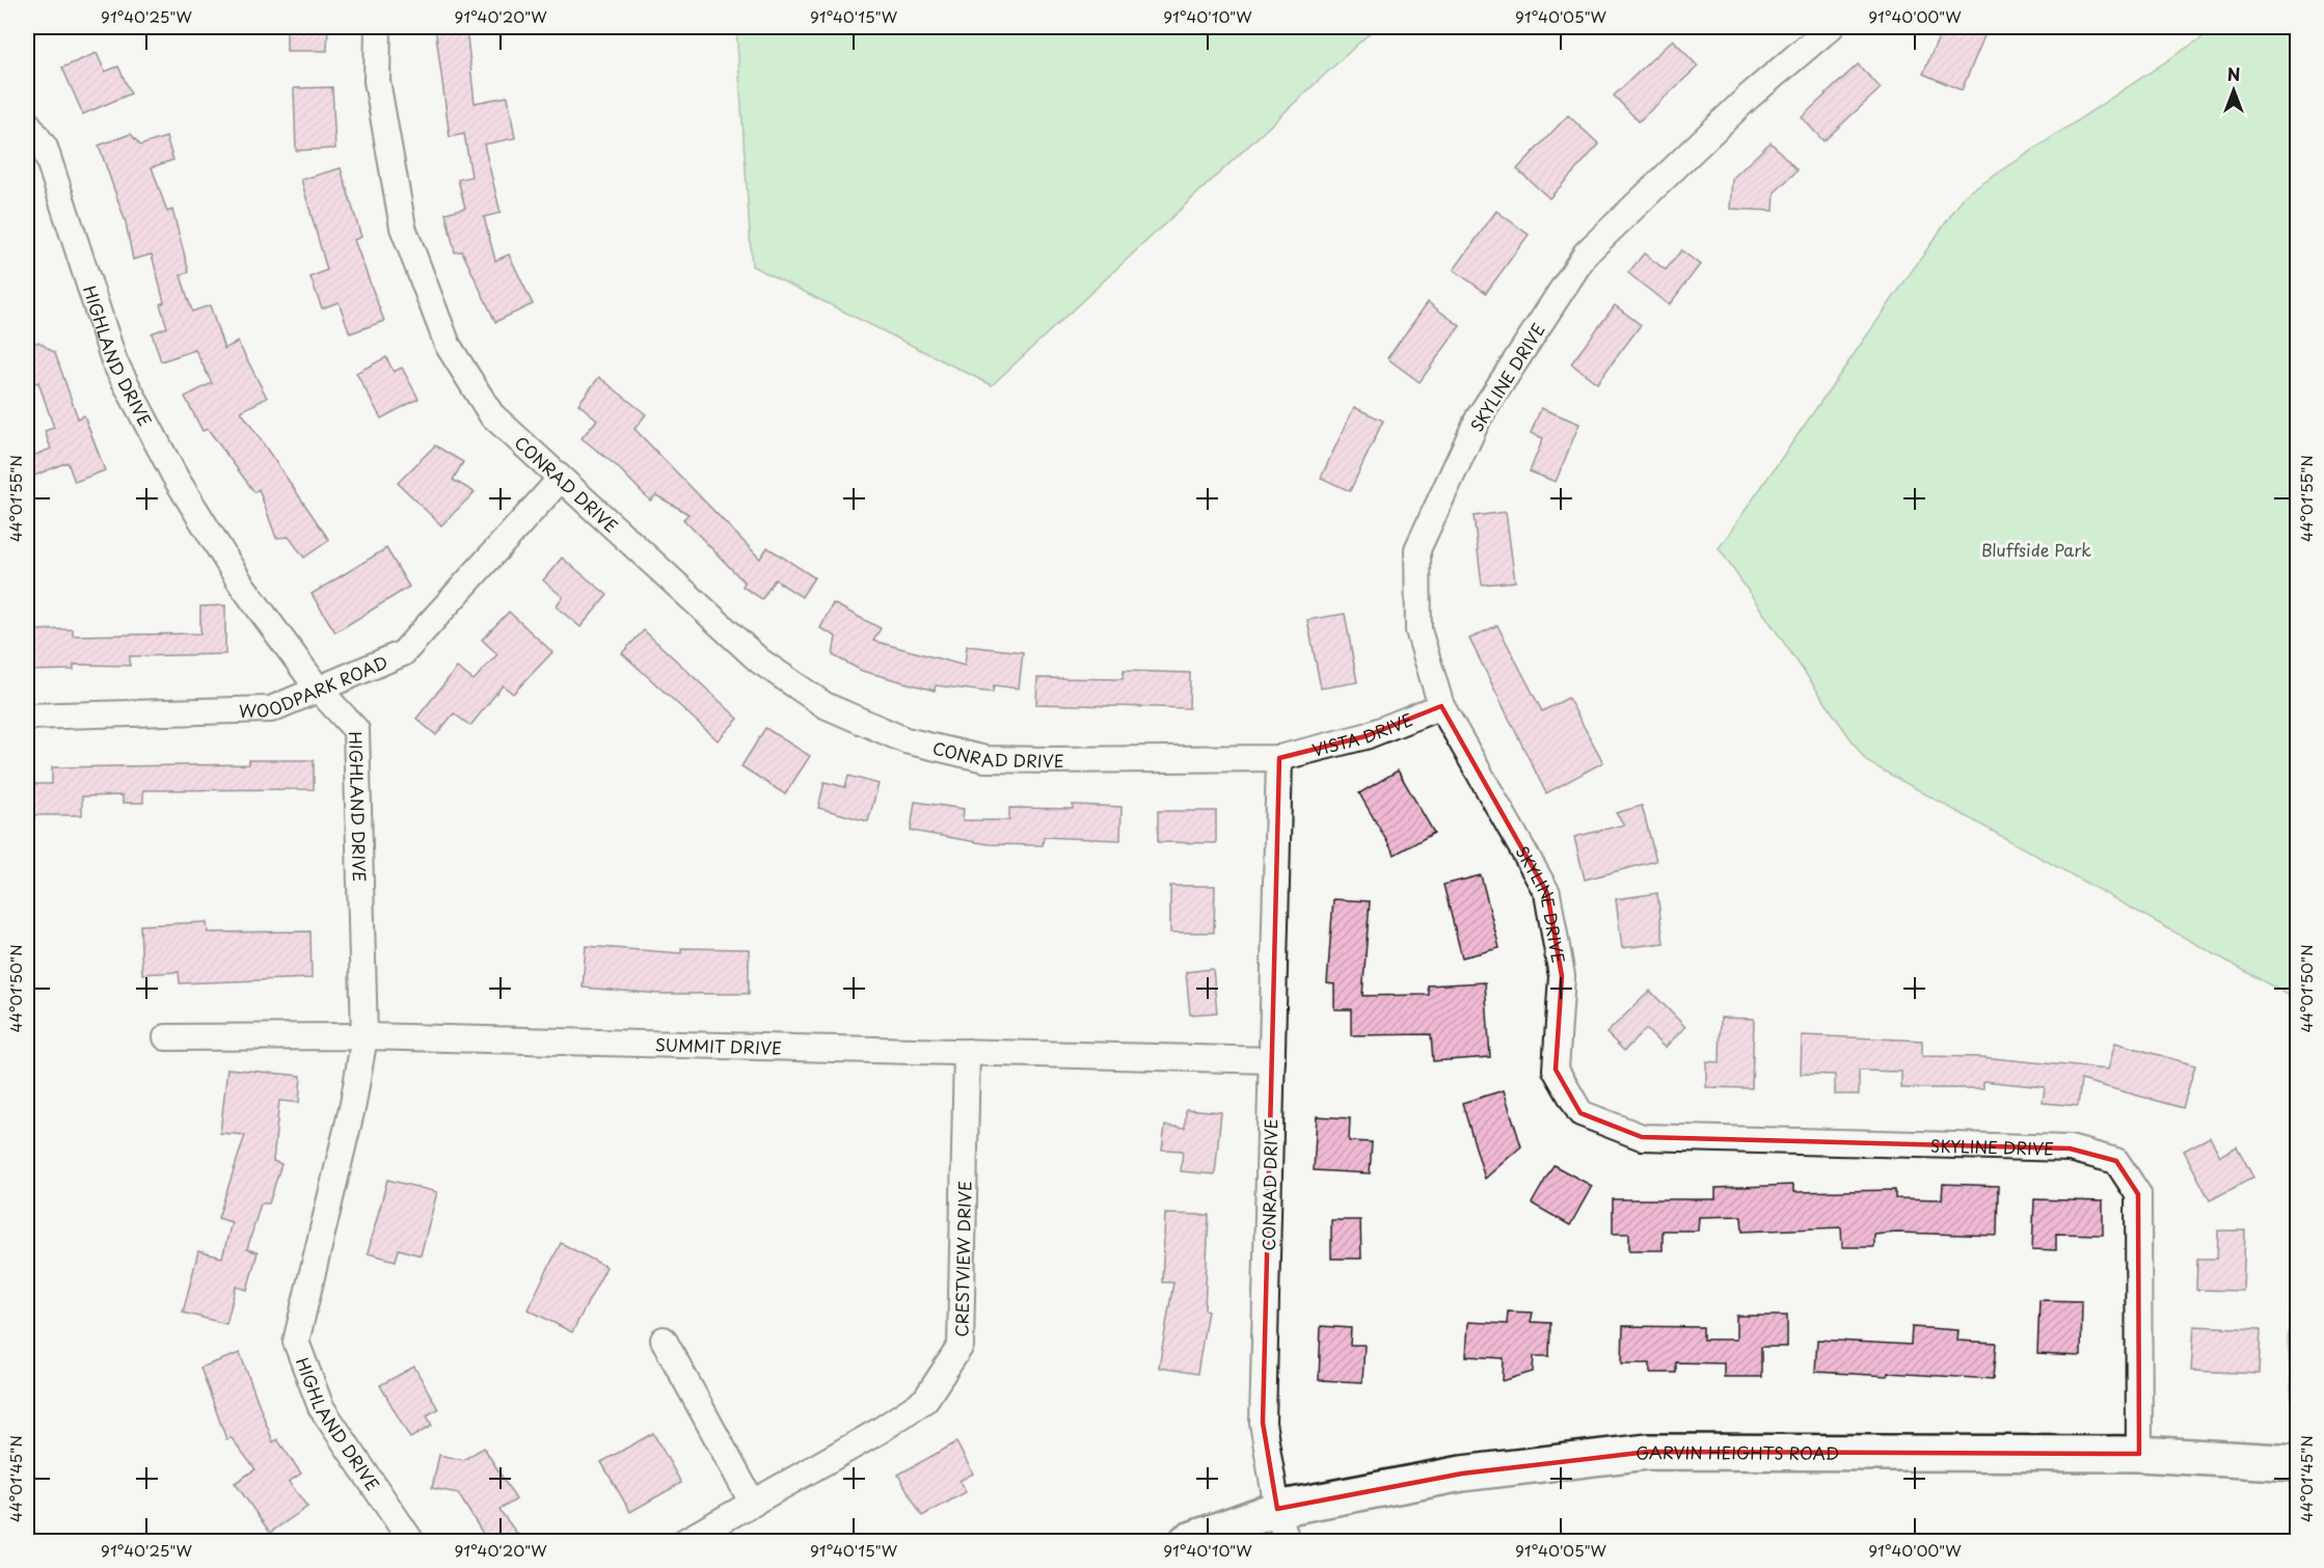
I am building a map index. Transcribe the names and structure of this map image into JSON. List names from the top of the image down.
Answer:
{
  "streets": {
    "main road": ["GARVIN HEIGHTS ROAD"],
    "street": [
      "HIGHLAND DRIVE",
      "SKYLINE DRIVE",
      "CONRAD DRIVE",
      "WOODPARK ROAD",
      "VISTA DRIVE",
      "SUMMIT DRIVE",
      "CRESTVIEW DRIVE"
    ]
  },
  "crossings": [
    ["HIGHLAND DRIVE", "WOODPARK ROAD"],
    ["HIGHLAND DRIVE", "SUMMIT DRIVE"],
    ["SKYLINE DRIVE", "VISTA DRIVE"],
    ["SKYLINE DRIVE", "GARVIN HEIGHTS ROAD"],
    ["CONRAD DRIVE", "WOODPARK ROAD"],
    ["CONRAD DRIVE", "VISTA DRIVE"],
    ["CONRAD DRIVE", "SUMMIT DRIVE"],
    ["CONRAD DRIVE", "GARVIN HEIGHTS ROAD"],
    ["SUMMIT DRIVE", "CRESTVIEW DRIVE"]
  ],
  "parks": ["Bluffside Park"],
  "north": "top",
  "coordinates": [
    "91°40'25\"W",
    "91°40'20\"W",
    "91°40'15\"W",
    "91°40'10\"W",
    "91°40'05\"W",
    "91°40'00\"W",
    "44°01'55\"N",
    "44°01'50\"N",
    "44°01'45\"N"
  ]
}
